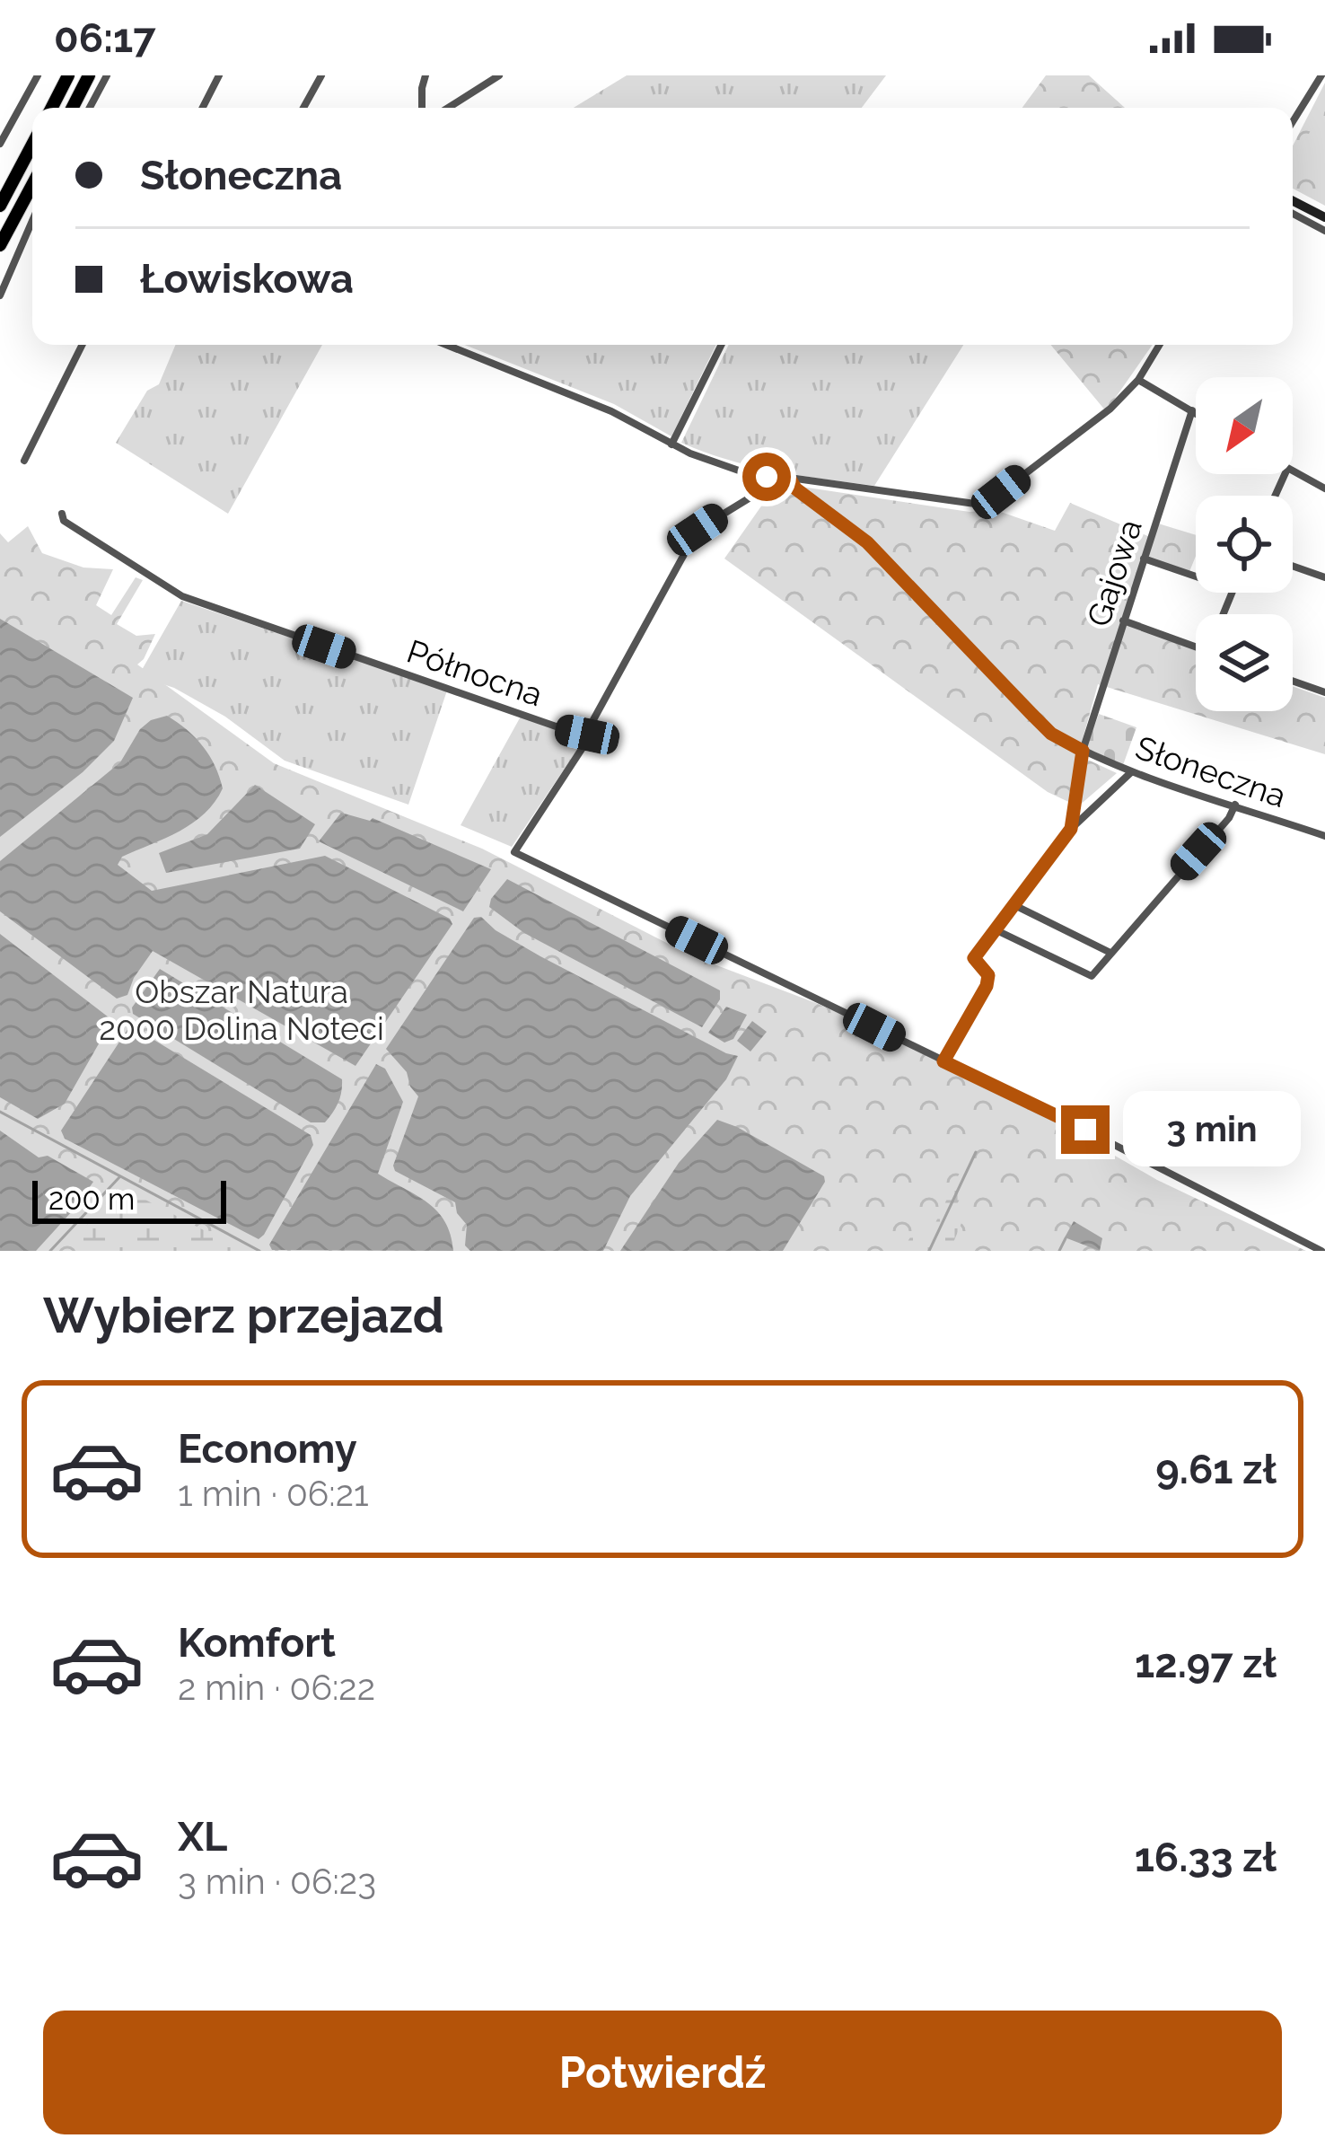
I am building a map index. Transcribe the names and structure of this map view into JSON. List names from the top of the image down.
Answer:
{
  "streets": {
    "street": ["Gajowa", "Północna", "Słoneczna"]
  },
  "crossings": [
    ["Gajowa", "Słoneczna"]
  ],
  "parks": ["Obszar Natura 2000 Dolina Noteci"],
  "scale_bar": "200 m",
  "north": "bottom left",
  "page": {
    "status": "06:17",
    "banner": ["Słoneczna", "Łowiskowa"],
    "bubble": "3 min",
    "scale": "200 m",
    "heading": "Wybierz przejazd",
    "list": [
      {
        "name": "Economy",
        "note": "1 min · 06:21",
        "value": "9.61 zł"
      },
      {
        "name": "Komfort",
        "note": "2 min · 06:22",
        "value": "12.97 zł"
      },
      {
        "name": "XL",
        "note": "3 min · 06:23",
        "value": "16.33 zł"
      }
    ],
    "buttons": "Potwierdź"
  }
}
